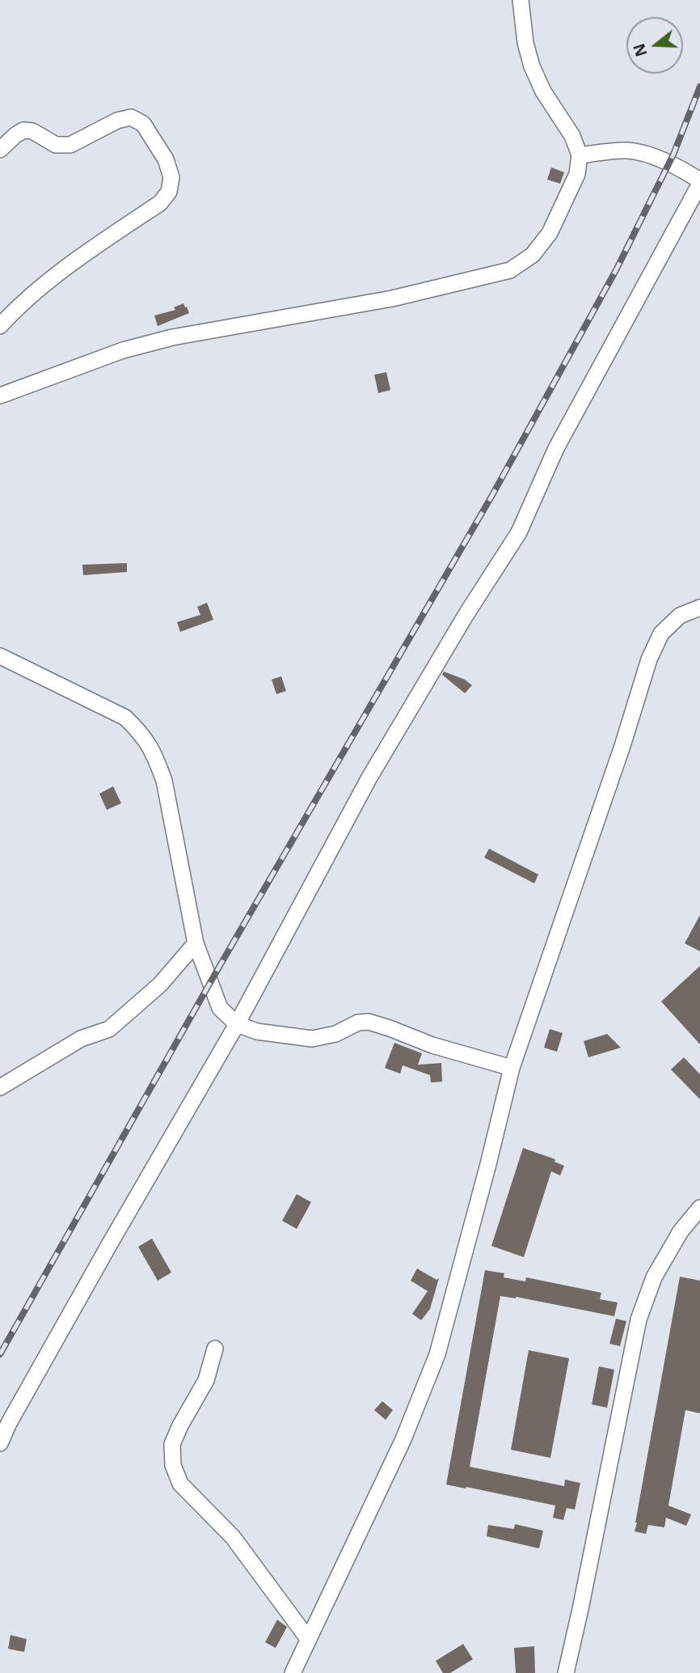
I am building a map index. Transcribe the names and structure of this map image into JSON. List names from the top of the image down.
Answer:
{
  "north": "left"
}
